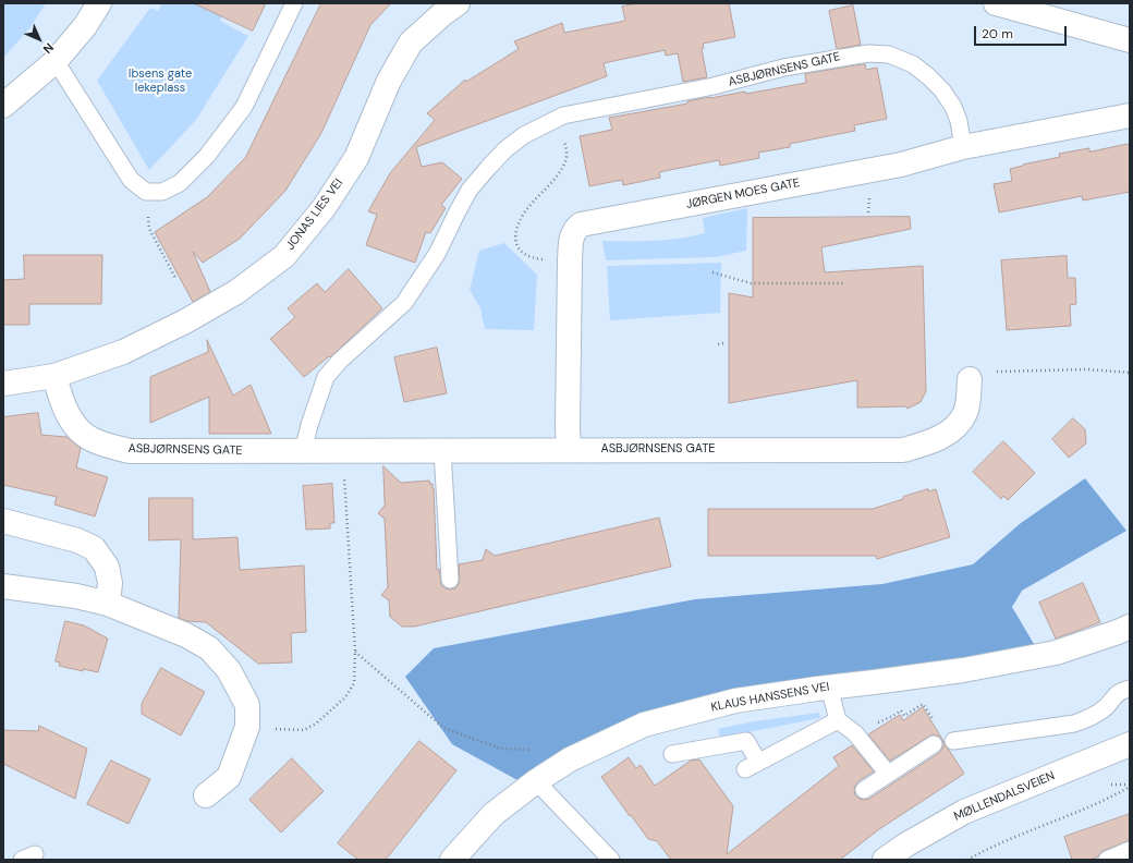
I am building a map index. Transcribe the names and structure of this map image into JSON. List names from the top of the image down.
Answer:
{
  "streets": {
    "street": [
      "ASBJØRNSENS GATE",
      "JØRGEN MOES GATE",
      "JONAS LIES VEI",
      "KLAUS HANSSENS VEI",
      "MØLLENDALSVEIEN"
    ]
  },
  "crossings": [
    ["ASBJØRNSENS GATE", "JØRGEN MOES GATE"],
    ["ASBJØRNSENS GATE", "JONAS LIES VEI"]
  ],
  "parks": ["Ibsens gate lekeplass"],
  "scale_bar": "20 m",
  "north": "bottom right"
}
